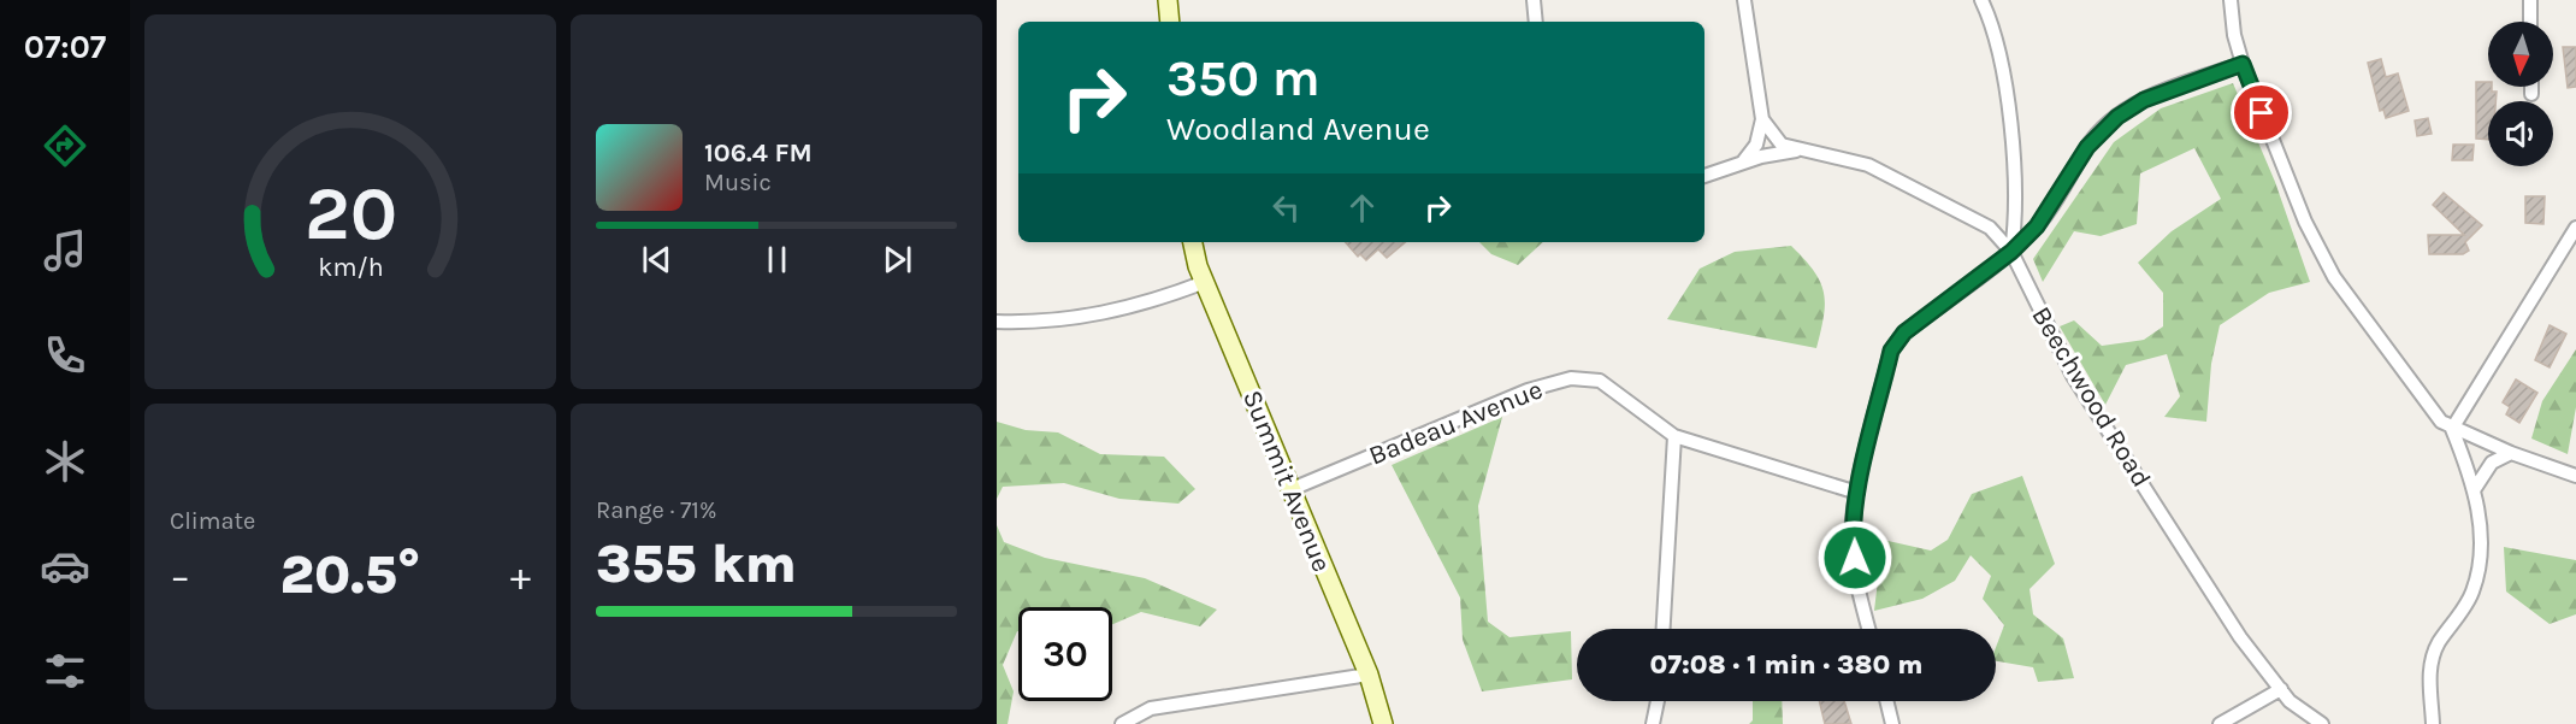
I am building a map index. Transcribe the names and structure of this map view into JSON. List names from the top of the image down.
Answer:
{
  "streets": {
    "street": ["Beechwood Road", "Badeau Avenue", "Summit Avenue"]
  },
  "crossings": [
    ["Badeau Avenue", "Summit Avenue"]
  ],
  "north": "bottom",
  "page": {
    "tabs": "07:07",
    "turn": ["350 m", "Woodland Avenue"],
    "song": ["106.4 FM", "Music"],
    "tile": [
      "Climate",
      ["Range · 71%", "355 km"]
    ],
    "heat": ["−", "20.5°", "+"],
    "limit": "30",
    "trip": "07:08 · 1 min · 380 m",
    "gauge": ["20", "km/h"]
  }
}
